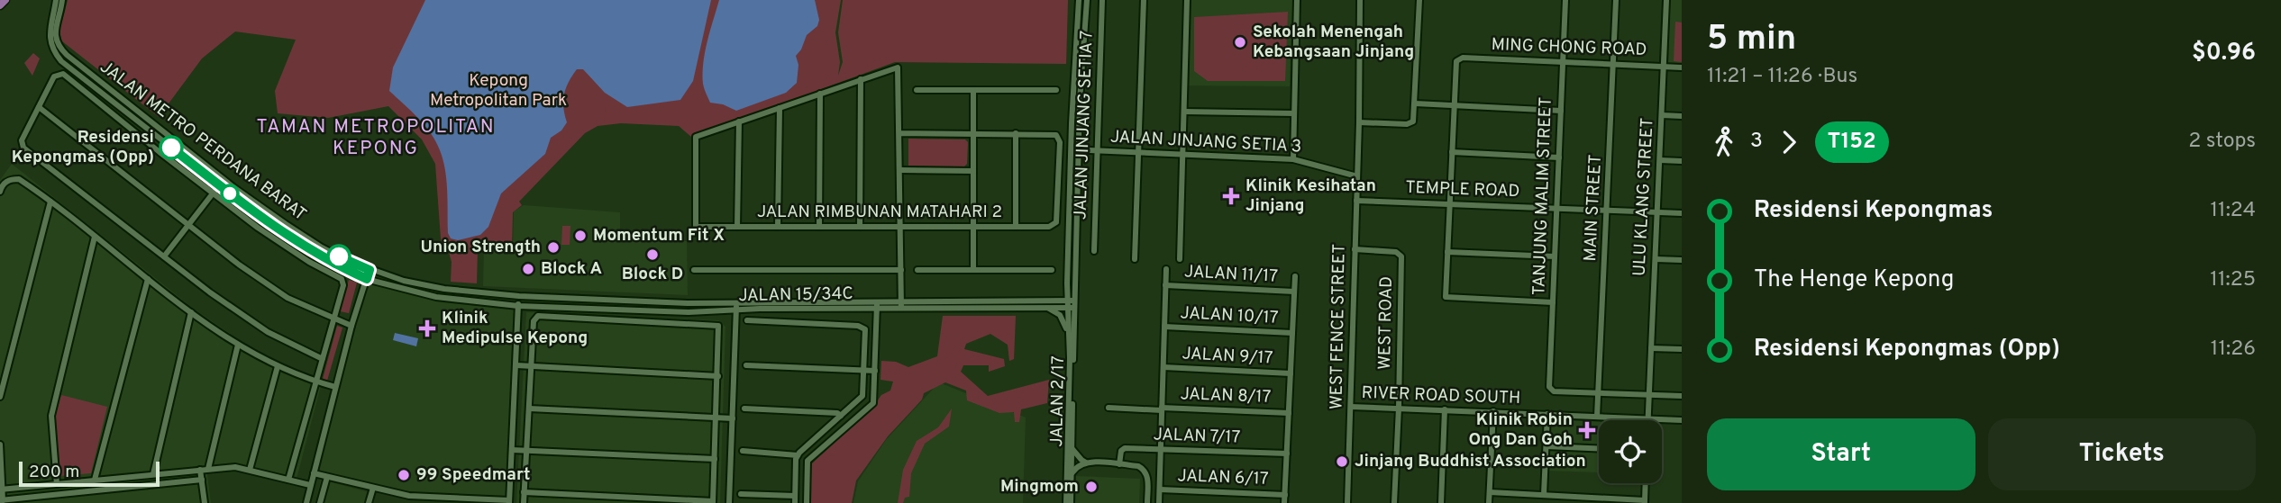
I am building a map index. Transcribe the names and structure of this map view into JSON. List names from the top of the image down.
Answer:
{
  "streets": {
    "street": [
      "MING CHONG ROAD",
      "JALAN JINJANG SETIA 7",
      "JALAN METRO PERDANA BARAT",
      "JALAN JINJANG SETIA 3",
      "TEMPLE ROAD",
      "TANJUNG MALIM STREET",
      "ULU KLANG STREET",
      "MAIN STREET",
      "JALAN RIMBUNAN MATAHARI 2",
      "JALAN 11/17",
      "JALAN 15/34C",
      "JALAN 10/17",
      "WEST ROAD",
      "WEST FENCE STREET",
      "JALAN 9/17",
      "JALAN 8/17",
      "RIVER ROAD SOUTH",
      "JALAN 2/17",
      "JALAN 7/17",
      "JALAN 6/17"
    ]
  },
  "crossings": [
    ["MING CHONG ROAD", "TANJUNG MALIM STREET"],
    ["MING CHONG ROAD", "ULU KLANG STREET"],
    ["MING CHONG ROAD", "MAIN STREET"],
    ["JALAN JINJANG SETIA 7", "JALAN JINJANG SETIA 3"],
    ["JALAN METRO PERDANA BARAT", "JALAN 15/34C"],
    ["JALAN JINJANG SETIA 3", "WEST FENCE STREET"],
    ["TEMPLE ROAD", "TANJUNG MALIM STREET"],
    ["TEMPLE ROAD", "ULU KLANG STREET"],
    ["TEMPLE ROAD", "MAIN STREET"],
    ["TEMPLE ROAD", "WEST FENCE STREET"],
    ["TANJUNG MALIM STREET", "MAIN STREET"],
    ["ULU KLANG STREET", "RIVER ROAD SOUTH"],
    ["MAIN STREET", "RIVER ROAD SOUTH"],
    ["JALAN 15/34C", "JALAN 2/17"],
    ["WEST ROAD", "WEST FENCE STREET"],
    ["WEST ROAD", "RIVER ROAD SOUTH"],
    ["WEST FENCE STREET", "RIVER ROAD SOUTH"],
    ["JALAN 2/17", "JALAN 7/17"]
  ],
  "districts": ["TAMAN METROPOLITAN KEPONG"],
  "parks": ["Kepong Metropolitan Park"],
  "places": {
    "other": [
      "Sekolah Menengah Kebangsaan Jinjang",
      "Residensi Kepongmas (Opp)",
      "Momentum Fit X",
      "Union Strength",
      "Block D",
      "Block A",
      "Jinjang Buddhist Association",
      "99 Speedmart",
      "Mingmom"
    ],
    "health": ["Klinik Kesihatan Jinjang", "Klinik Medipulse Kepong", "Klinik Robin Ong Dan Goh"]
  },
  "lines": ["bus line T152"],
  "scale_bar": "200 m",
  "page": {
    "heading": ["5 min", "11:21 – 11:26 · Bus", "$0.96"],
    "legs": ["3", "T152", "2 stops"],
    "list": [
      {
        "name": "Residensi Kepongmas",
        "value": "11:24"
      },
      {
        "name": "The Henge Kepong",
        "value": "11:25"
      },
      {
        "name": "Residensi Kepongmas (Opp)",
        "value": "11:26"
      }
    ],
    "buttons": ["Start", "Tickets"],
    "scale": "200 m"
  }
}
